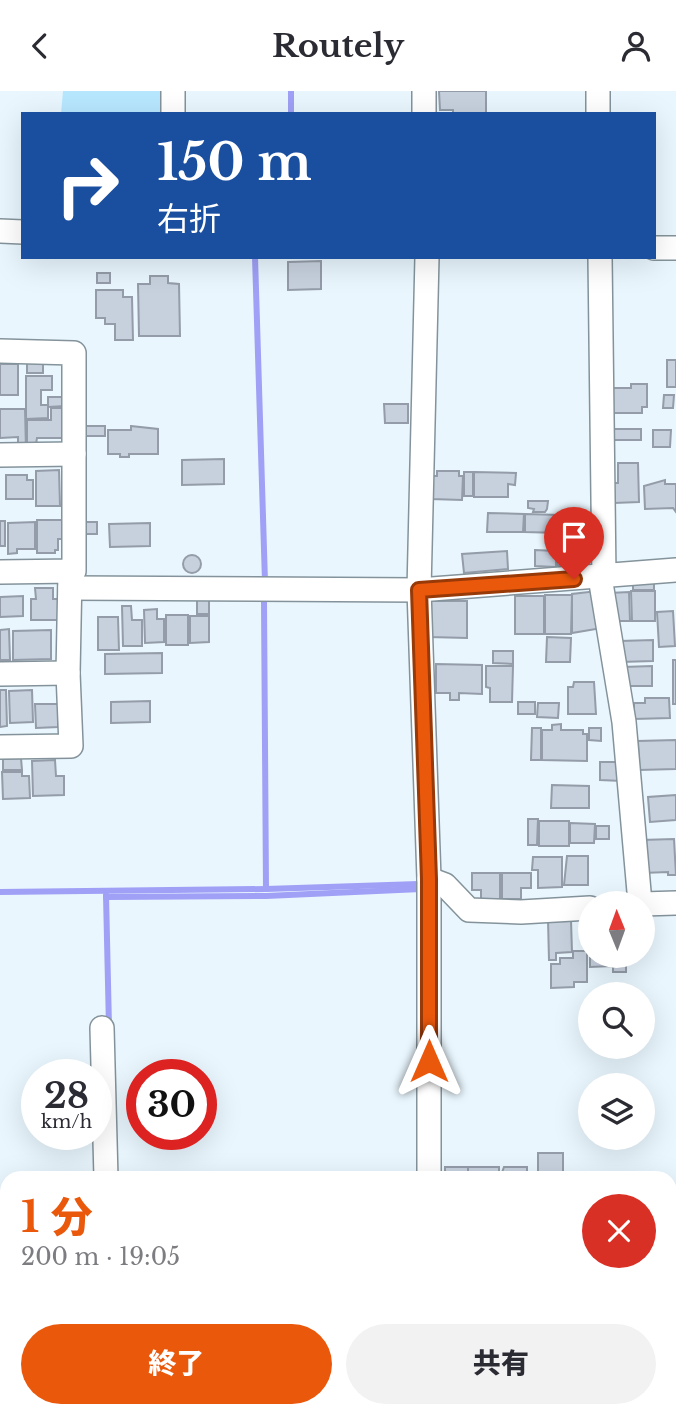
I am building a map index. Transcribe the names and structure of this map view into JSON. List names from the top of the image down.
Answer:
{
  "north": "top",
  "page": {
    "header": "Routely",
    "turn": ["150 m", "右折"],
    "speed": "28 km/h",
    "limit": "30",
    "heading": ["1 分", "200 m · 19:05"],
    "buttons": ["終了", "共有"]
  }
}
